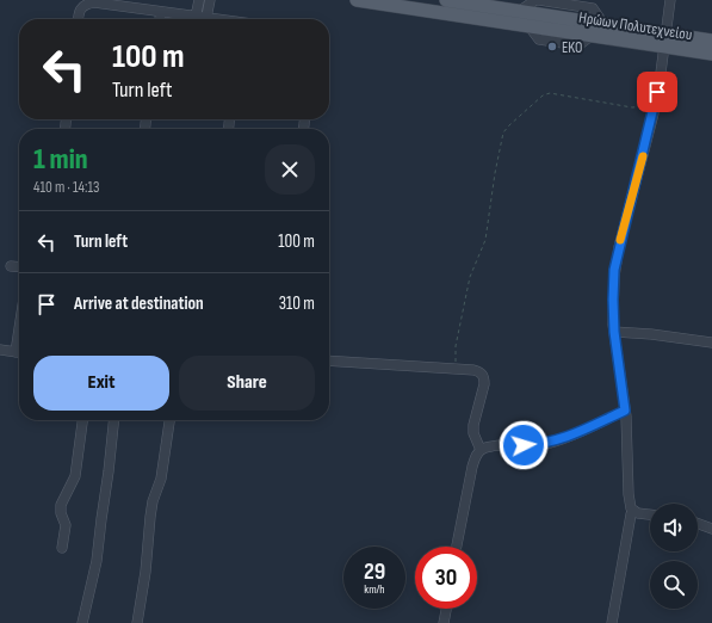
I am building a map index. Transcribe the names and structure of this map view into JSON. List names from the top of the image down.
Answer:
{
  "streets": {
    "main road": ["Ηρώων Πολυτεχνείου"]
  },
  "places": ["EKO"],
  "page": {
    "turn": ["100 m", "Turn left"],
    "heading": ["1 min", "410 m · 14:13"],
    "list": [
      {
        "name": "Turn left",
        "value": "100 m"
      },
      {
        "name": "Arrive at destination",
        "value": "310 m"
      }
    ],
    "buttons": ["Exit", "Share"],
    "speed": "29 km/h",
    "limit": "30"
  }
}
